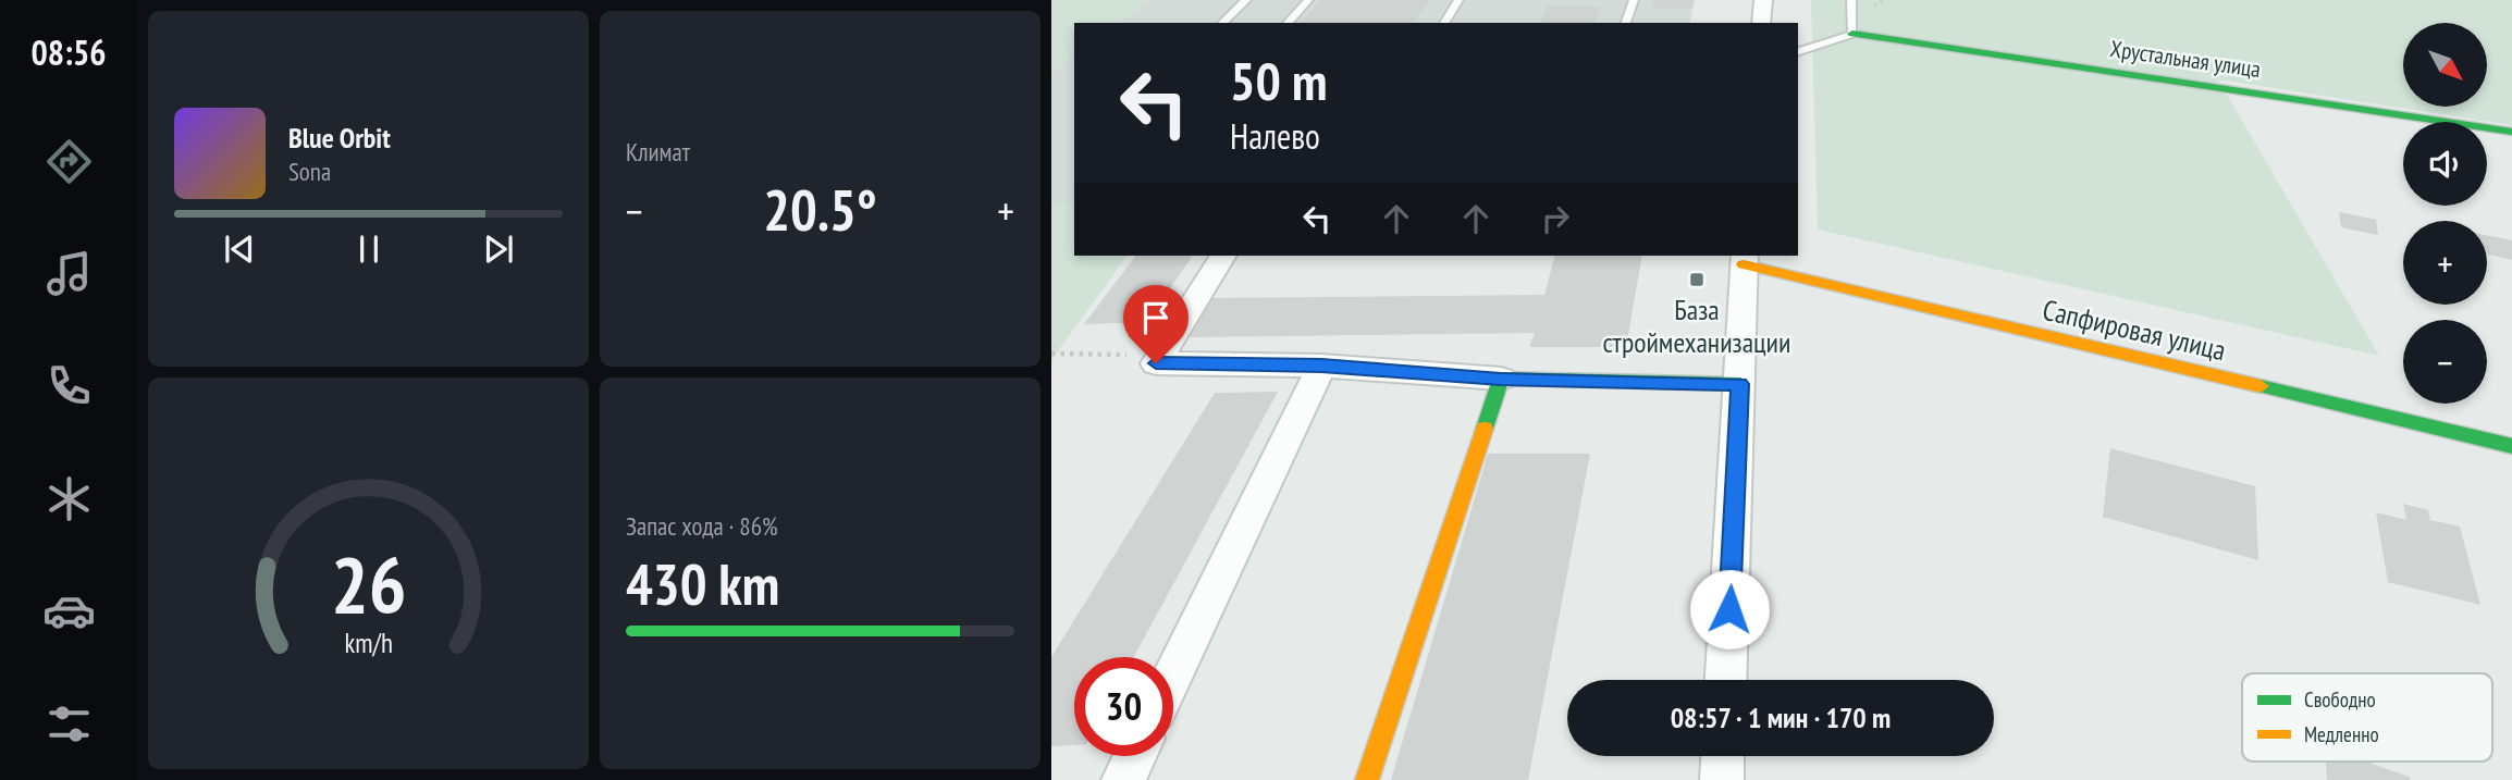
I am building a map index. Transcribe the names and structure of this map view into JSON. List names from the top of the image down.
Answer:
{
  "streets": {
    "street": ["Хрустальная улица", "Сапфировая улица"]
  },
  "places": {
    "transit": ["База строймеханизации"]
  },
  "legend": ["Свободно", "Медленно"],
  "north": "bottom right",
  "page": {
    "tabs": "08:56",
    "tile": [
      "Климат",
      ["Запас хода · 86%", "430 km"]
    ],
    "map_buttons": ["+", "−"],
    "turn": ["50 m", "Налево"],
    "song": ["Blue Orbit", "Sona"],
    "heat": ["−", "20.5°", "+"],
    "limit": "30",
    "trip": "08:57 · 1 мин · 170 m",
    "gauge": ["26", "km/h"]
  }
}
